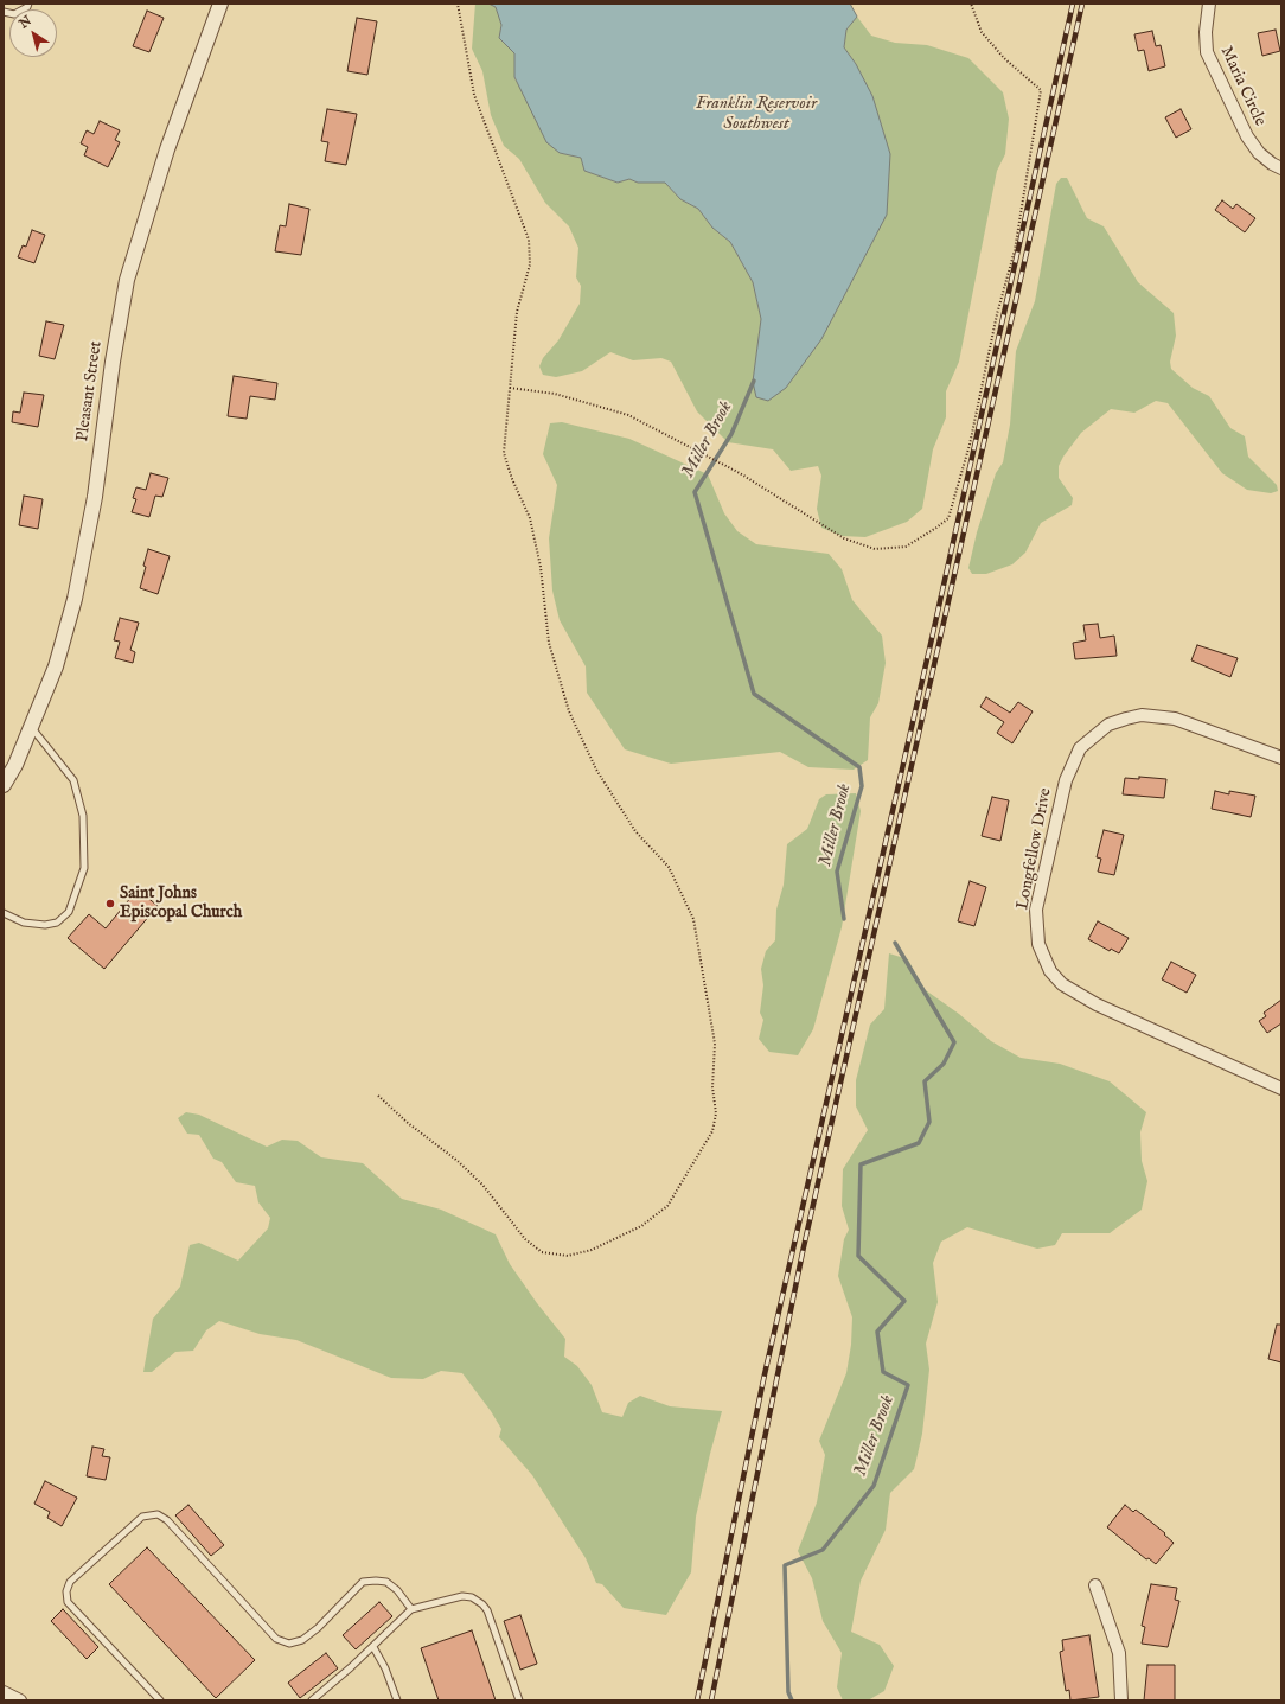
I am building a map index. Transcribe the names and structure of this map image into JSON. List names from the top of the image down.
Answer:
{
  "streets": {
    "street": ["Maria Circle", "Pleasant Street", "Longfellow Drive"]
  },
  "water": ["Franklin Reservoir Southwest", "Miller Brook"],
  "places": ["Saint Johns Episcopal Church"],
  "north": "top left"
}
